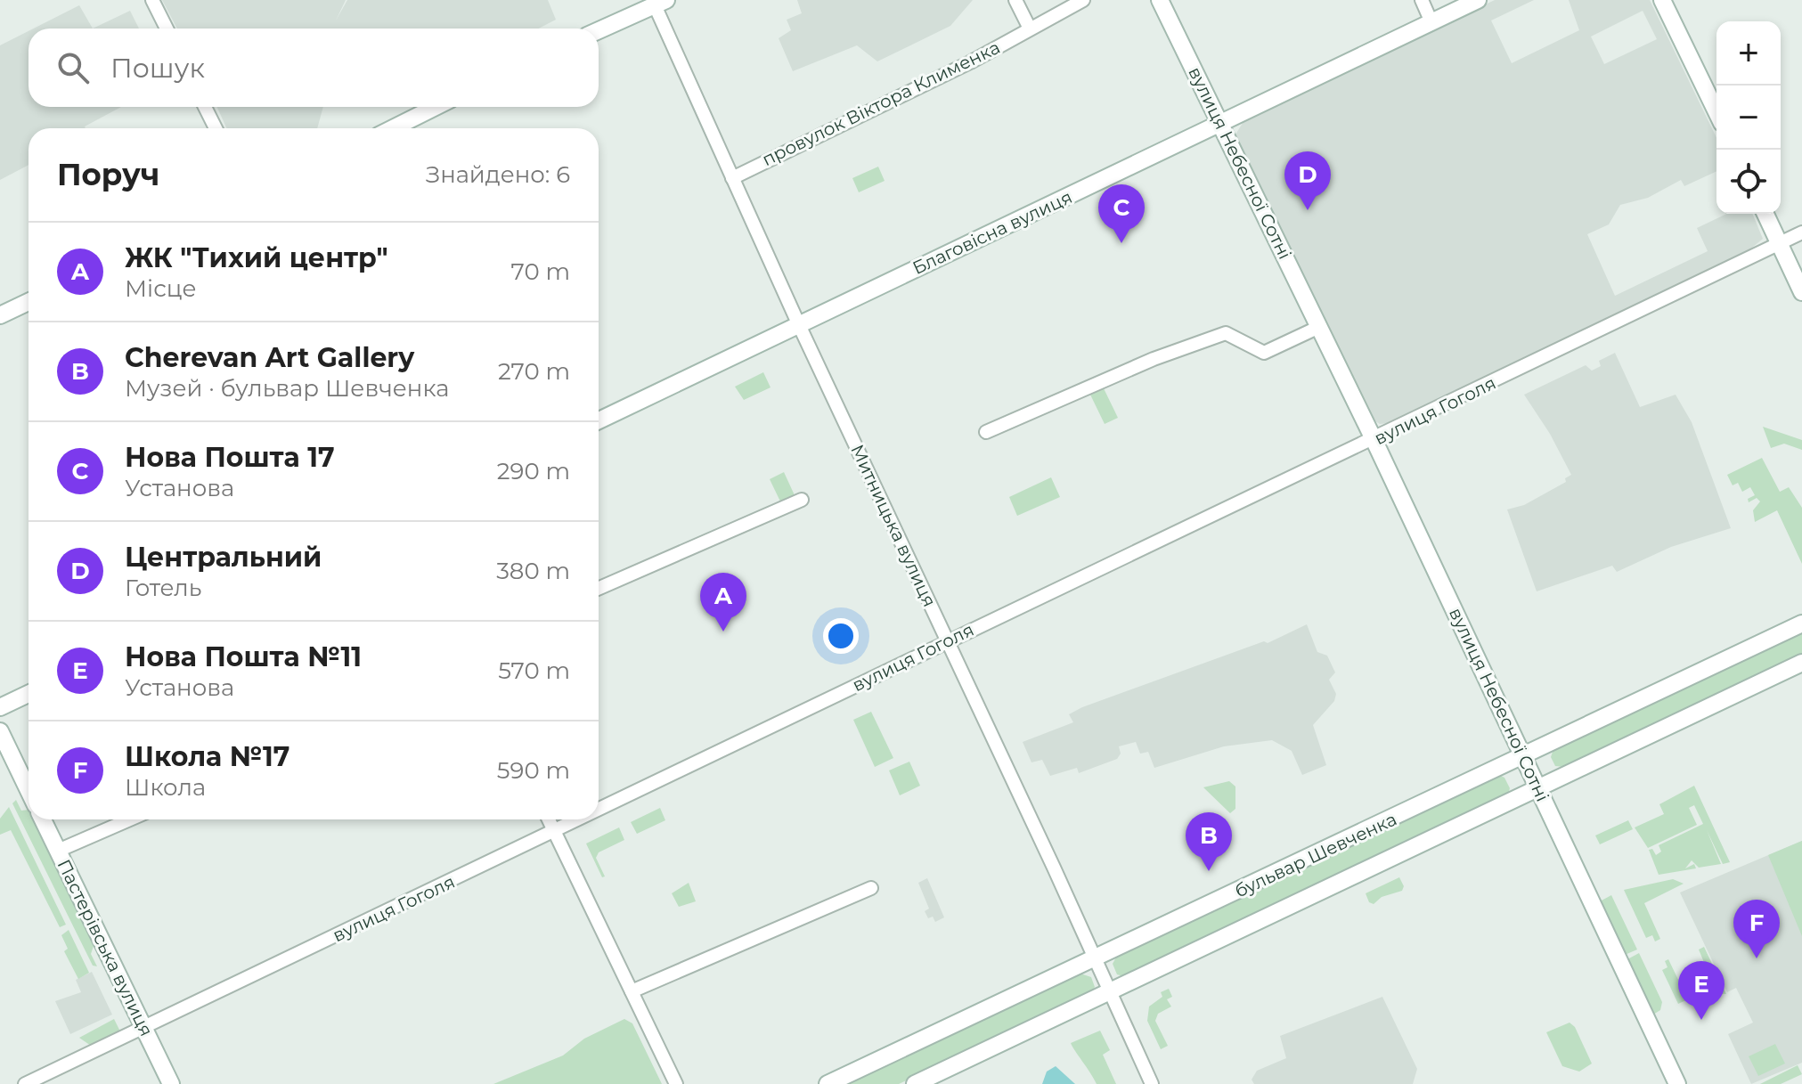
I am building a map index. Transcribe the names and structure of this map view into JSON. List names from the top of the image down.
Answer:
{
  "streets": {
    "main road": [
      "вулиця Небесної Сотні",
      "Благовісна вулиця",
      "бульвар Шевченка",
      "Пастерівська вулиця"
    ],
    "street": ["провулок Віктора Клименка", "вулиця Гоголя", "Митницька вулиця"]
  },
  "crossings": [
    ["провулок Віктора Клименка", "Митницька вулиця"],
    ["вулиця Небесної Сотні", "Благовісна вулиця"],
    ["вулиця Небесної Сотні", "вулиця Гоголя"],
    ["вулиця Небесної Сотні", "бульвар Шевченка"],
    ["Благовісна вулиця", "Митницька вулиця"],
    ["вулиця Гоголя", "Митницька вулиця"],
    ["вулиця Гоголя", "Пастерівська вулиця"],
    ["Митницька вулиця", "бульвар Шевченка"]
  ],
  "page": {
    "map_buttons": ["+", "−"],
    "search": "Пошук",
    "heading": ["Поруч", "Знайдено: 6"],
    "pins": [
      "D",
      "C",
      "A",
      "B",
      "F",
      "E"
    ],
    "list": [
      {
        "mark": "A",
        "name": "ЖК \"Тихий центр\"",
        "note": "Місце",
        "value": "70 m"
      },
      {
        "mark": "B",
        "name": "Cherevan Art Gallery",
        "note": "Музей · бульвар Шевченка",
        "value": "270 m"
      },
      {
        "mark": "C",
        "name": "Нова Пошта 17",
        "note": "Установа",
        "value": "290 m"
      },
      {
        "mark": "D",
        "name": "Центральний",
        "note": "Готель",
        "value": "380 m"
      },
      {
        "mark": "E",
        "name": "Нова Пошта №11",
        "note": "Установа",
        "value": "570 m"
      },
      {
        "mark": "F",
        "name": "Школа №17",
        "note": "Школа",
        "value": "590 m"
      }
    ]
  }
}
